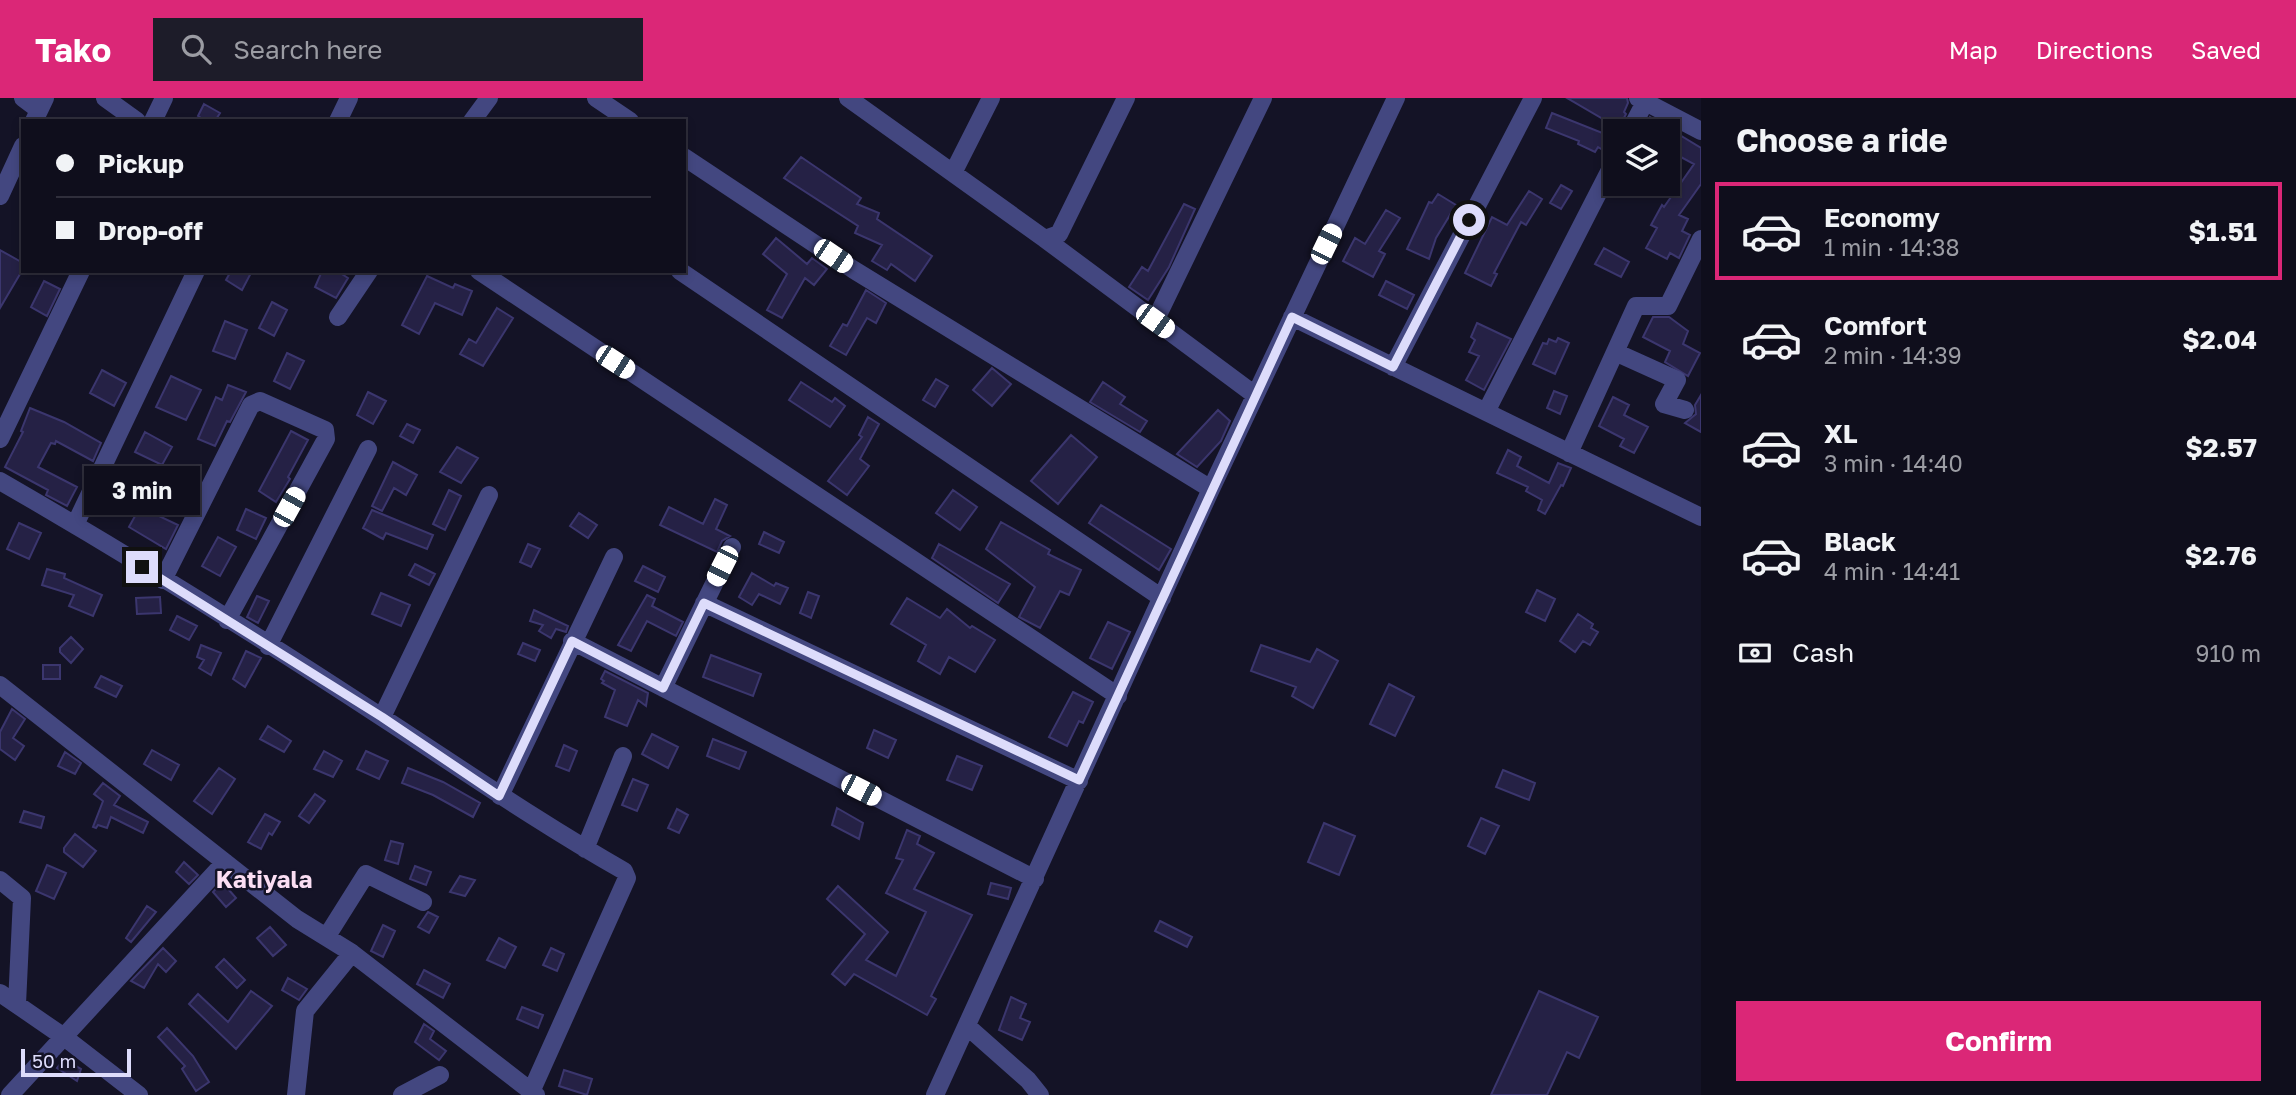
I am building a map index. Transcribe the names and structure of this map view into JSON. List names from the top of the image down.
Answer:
{
  "districts": ["Katiyala"],
  "scale_bar": "50 m",
  "page": {
    "header": "Tako",
    "search": "Search here",
    "nav": ["Map", "Directions", "Saved"],
    "heading": "Choose a ride",
    "banner": ["Pickup", "Drop-off"],
    "list": [
      {
        "name": "Economy",
        "note": "1 min · 14:38",
        "value": "$1.51"
      },
      {
        "name": "Comfort",
        "note": "2 min · 14:39",
        "value": "$2.04"
      },
      {
        "name": "XL",
        "note": "3 min · 14:40",
        "value": "$2.57"
      },
      {
        "name": "Black",
        "note": "4 min · 14:41",
        "value": "$2.76"
      }
    ],
    "bubble": "3 min",
    "pay": ["Cash", "910 m"],
    "buttons": "Confirm",
    "scale": "50 m"
  }
}
